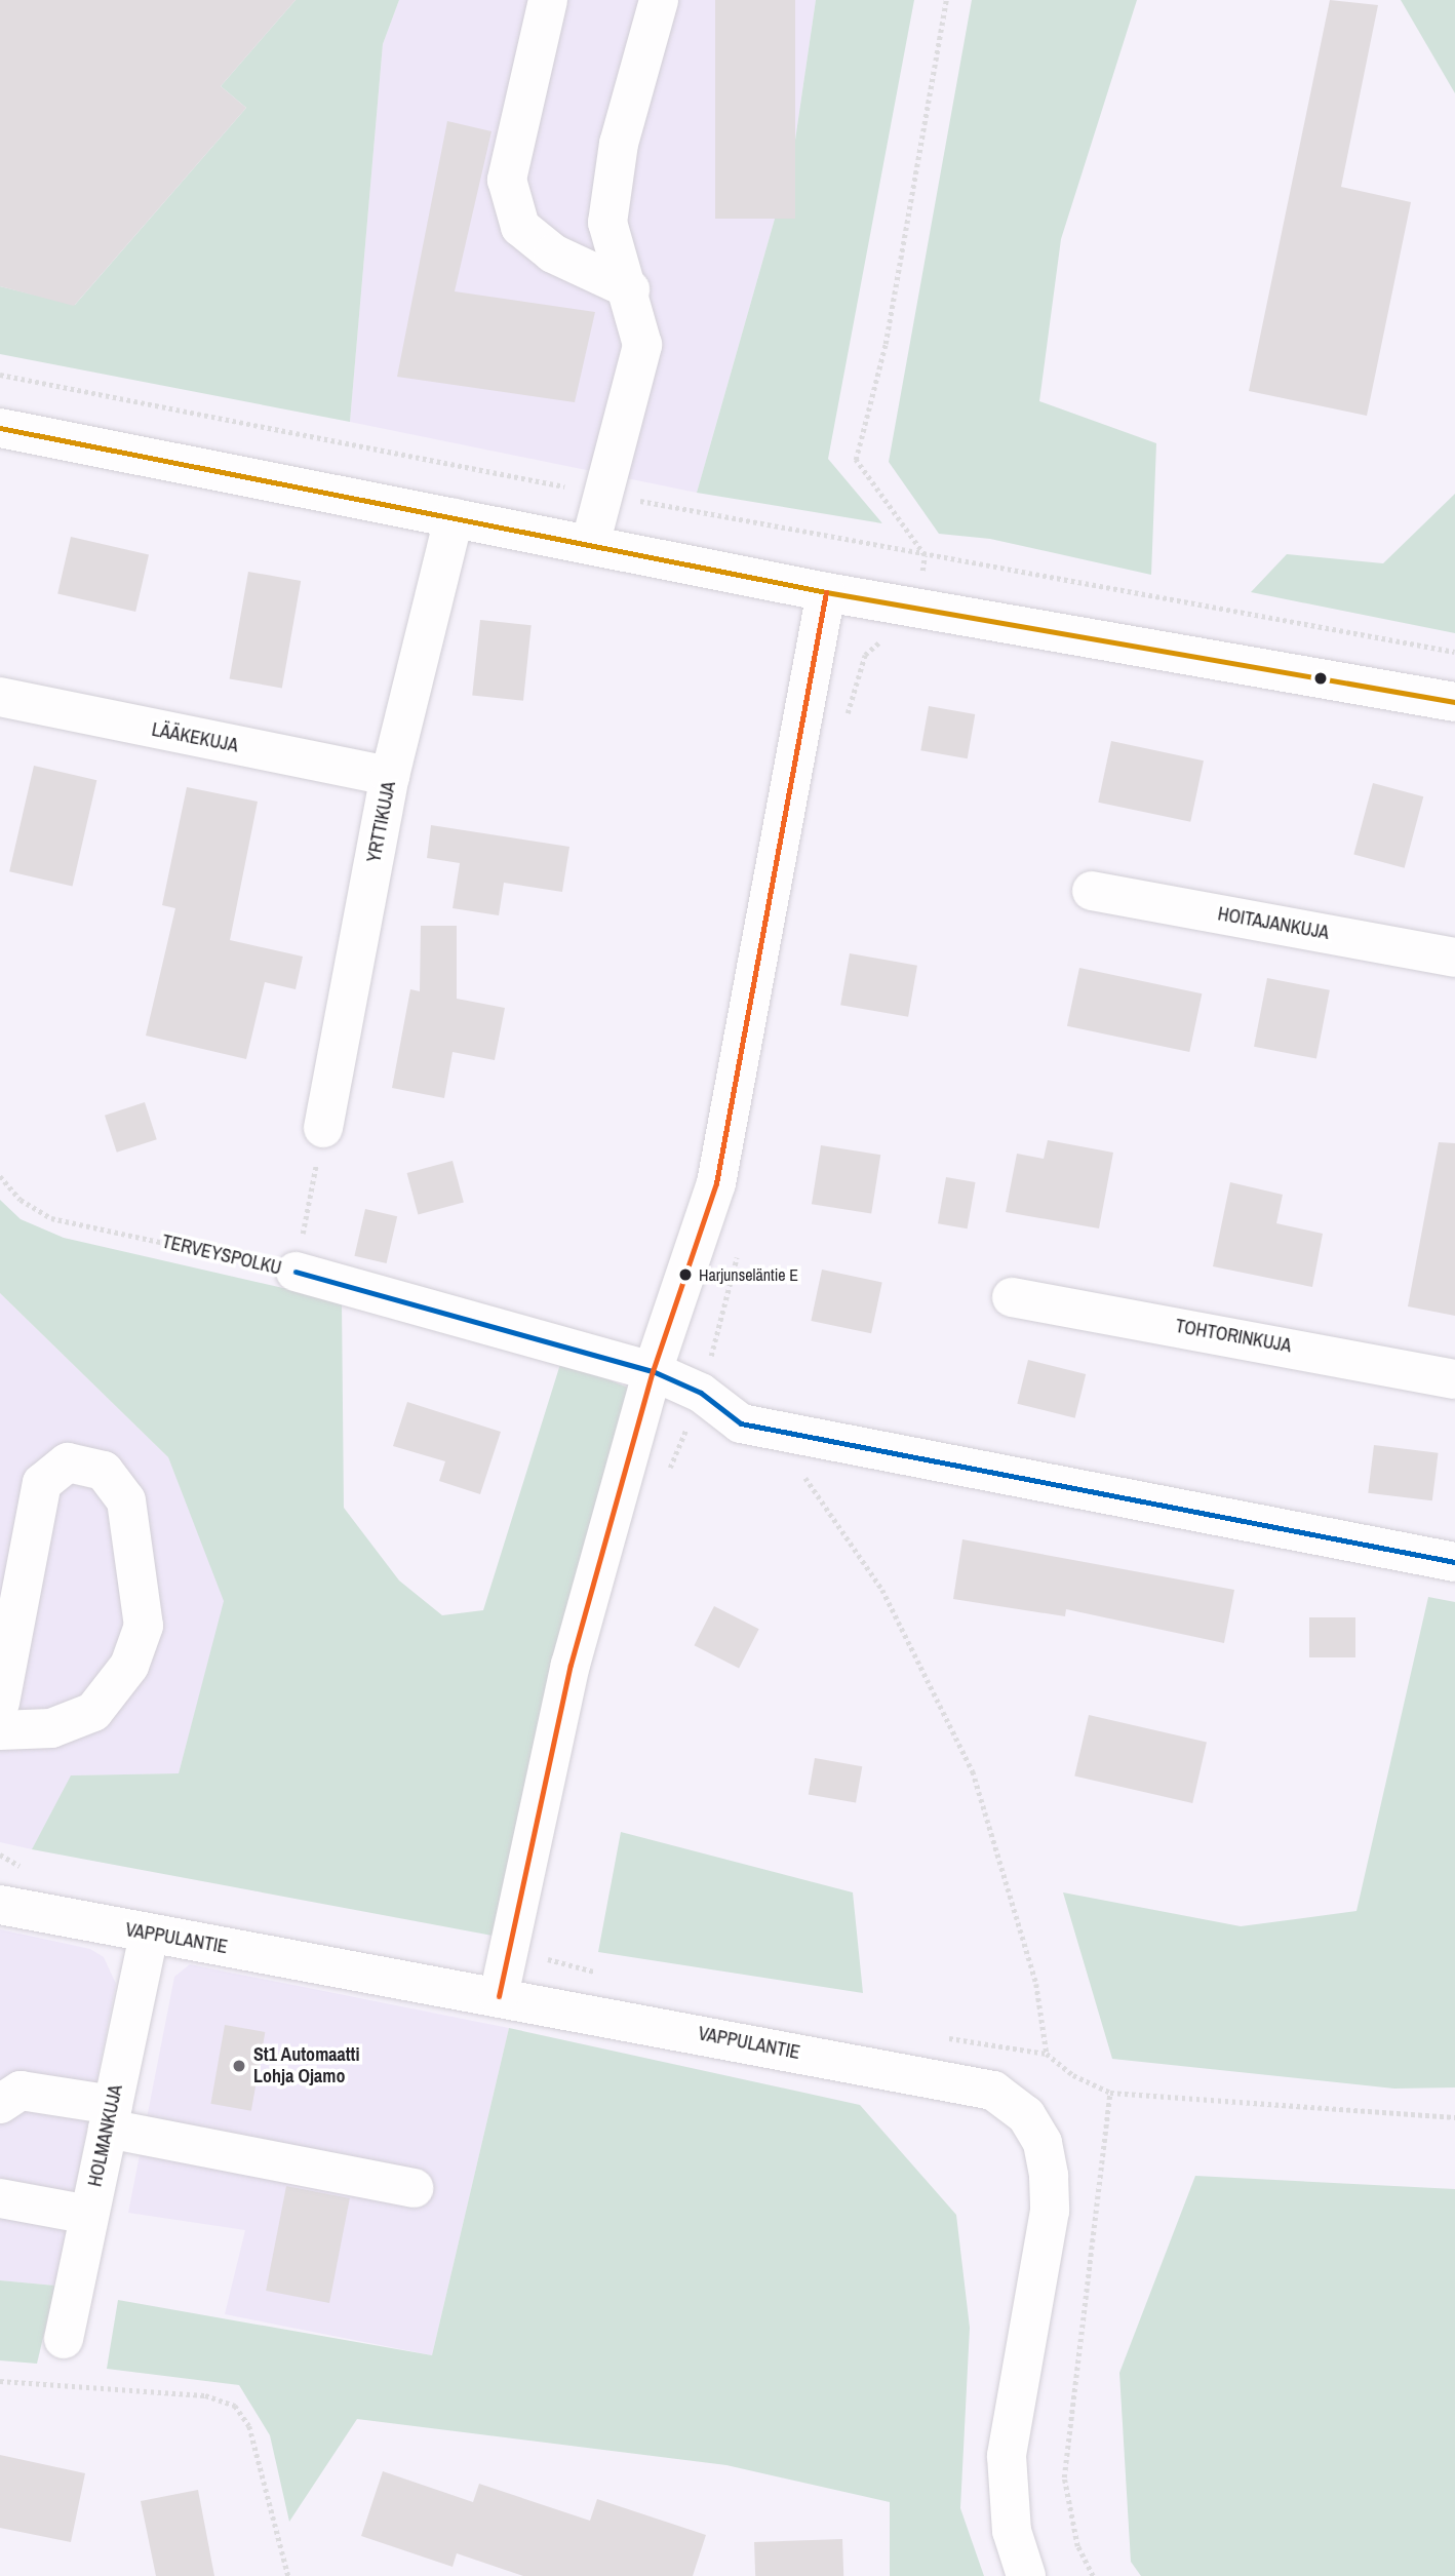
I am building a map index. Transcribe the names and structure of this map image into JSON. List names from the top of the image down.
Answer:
{
  "streets": {
    "street": [
      "LÄÄKEKUJA",
      "YRTTIKUJA",
      "HOITAJANKUJA",
      "TERVEYSPOLKU",
      "TOHTORINKUJA",
      "VAPPULANTIE",
      "HOLMANKUJA"
    ]
  },
  "crossings": [
    ["LÄÄKEKUJA", "YRTTIKUJA"],
    ["VAPPULANTIE", "HOLMANKUJA"]
  ],
  "places": ["Harjunseläntie E", "St1 Automaatti Lohja Ojamo"]
}
